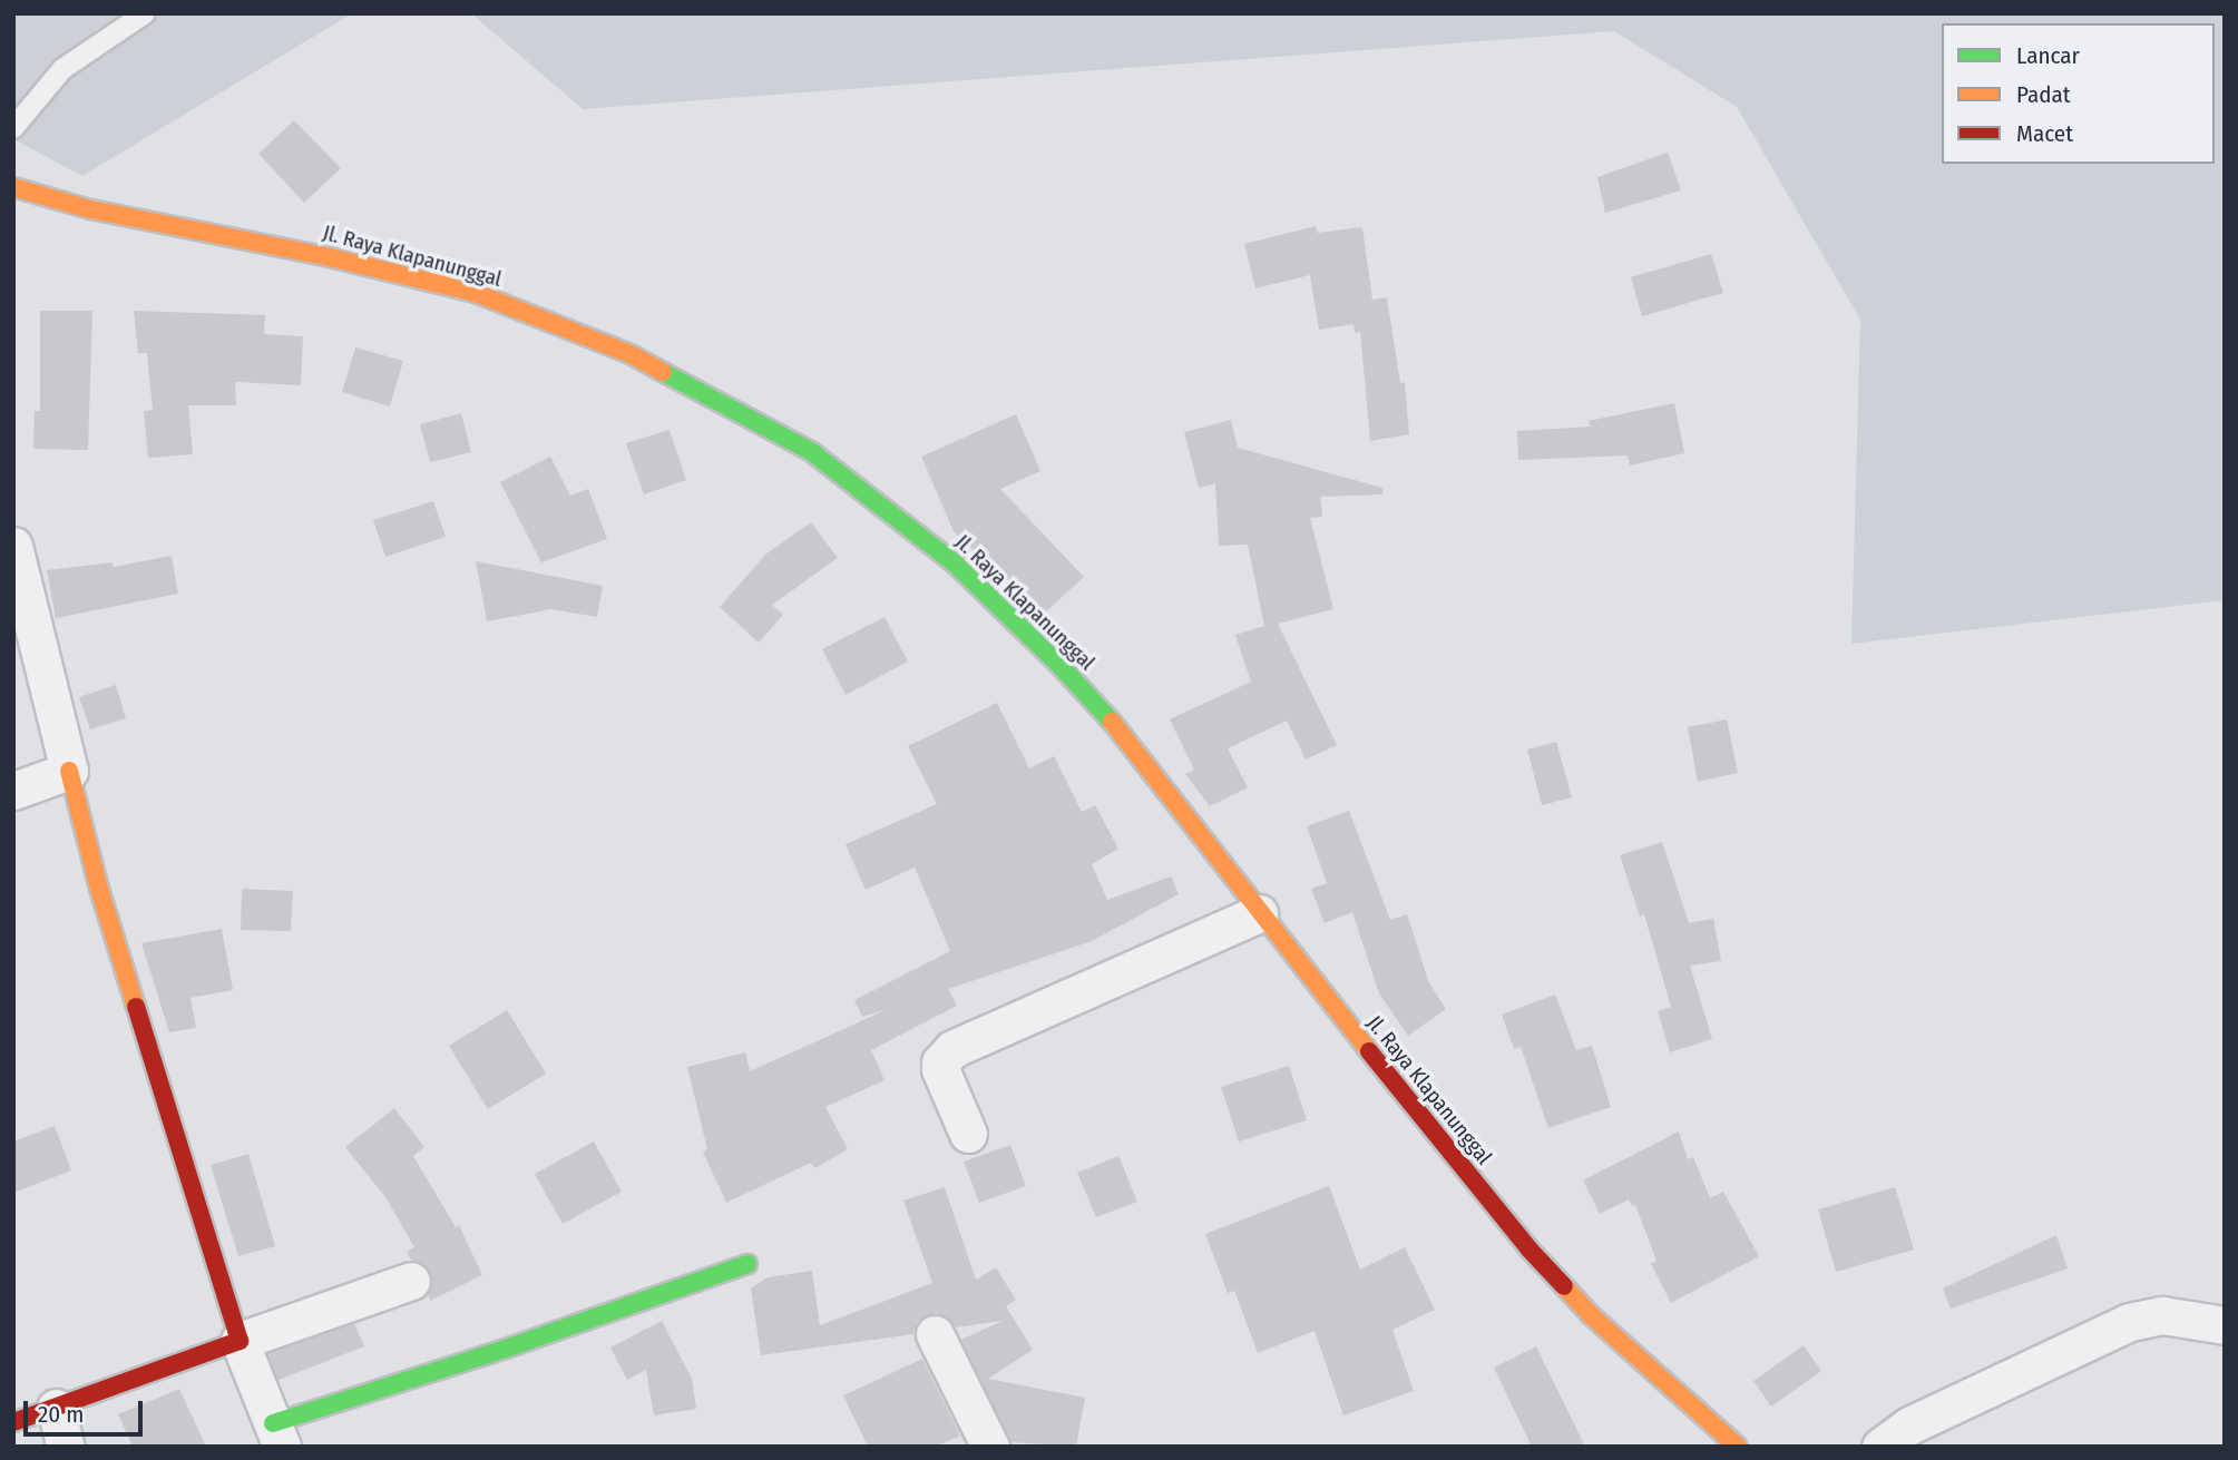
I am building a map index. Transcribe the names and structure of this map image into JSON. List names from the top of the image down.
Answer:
{
  "streets": {
    "street": ["Jl. Raya Klapanunggal"]
  },
  "legend": ["Lancar", "Padat", "Macet"],
  "scale_bar": "20 m"
}
